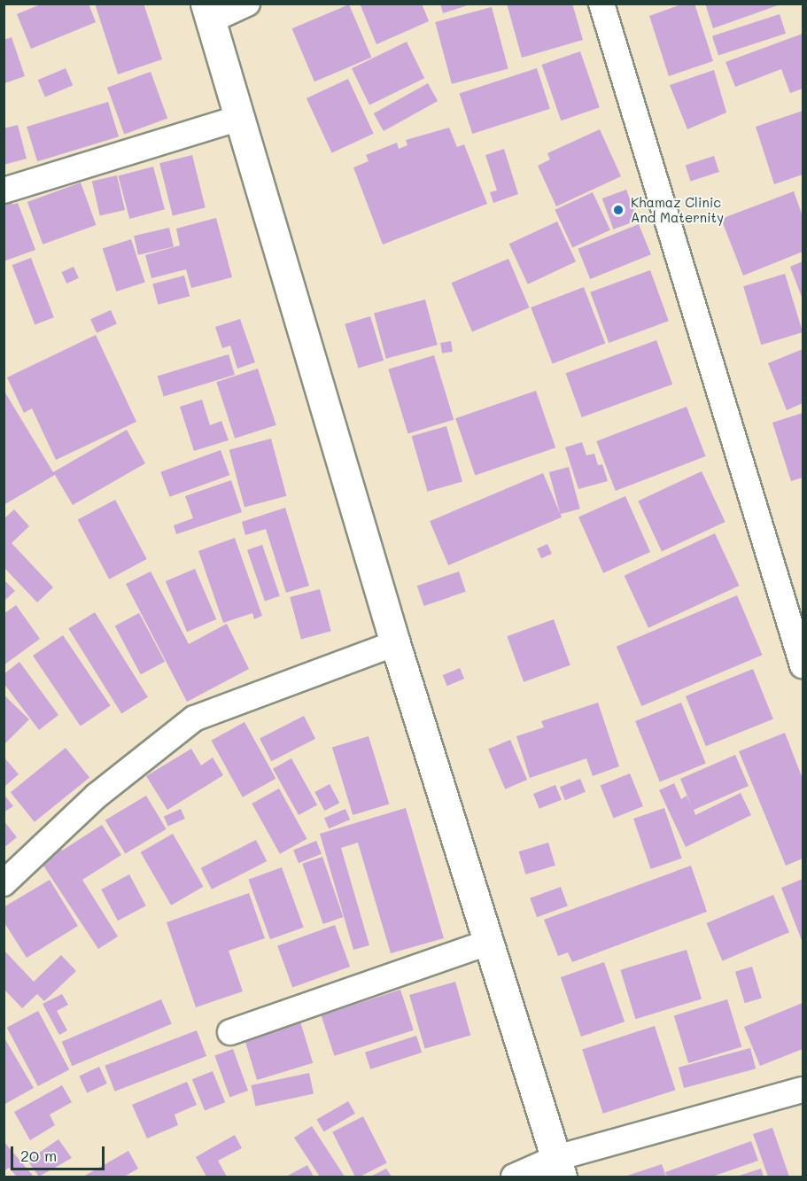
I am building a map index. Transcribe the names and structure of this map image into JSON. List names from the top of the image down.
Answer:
{
  "places": ["Khamaz Clinic And Maternity"],
  "scale_bar": "20 m"
}
